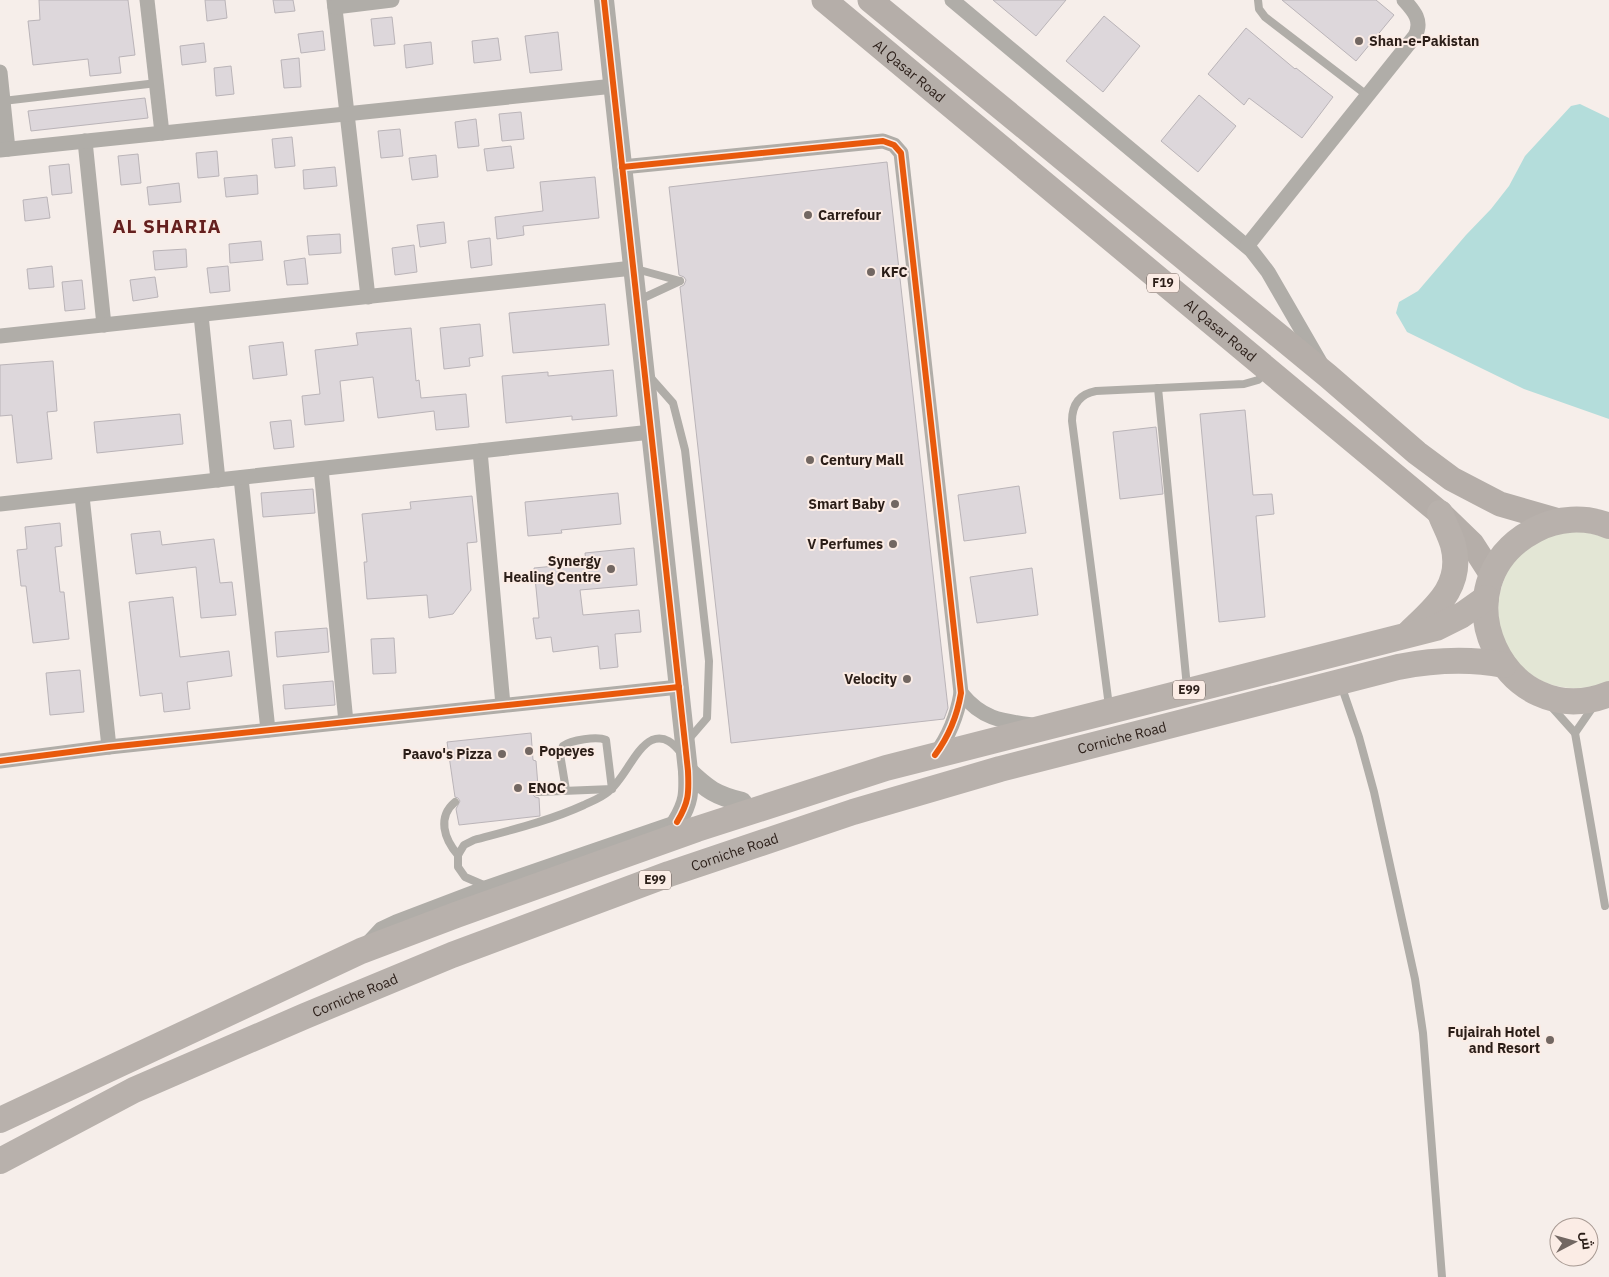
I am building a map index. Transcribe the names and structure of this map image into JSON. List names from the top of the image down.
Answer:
{
  "streets": {
    "highway": ["E99", "Corniche Road"],
    "main road": ["Al Qasar Road", "F19"]
  },
  "crossings": [
    ["Al Qasar Road", "E99"]
  ],
  "districts": ["AL SHARIA"],
  "places": [
    "Shan-e-Pakistan",
    "Carrefour",
    "KFC",
    "Century Mall",
    "Smart Baby",
    "V Perfumes",
    "Synergy Healing Centre",
    "Velocity",
    "Popeyes",
    "Paavo's Pizza",
    "ENOC",
    "Fujairah Hotel and Resort"
  ],
  "north": "right"
}
